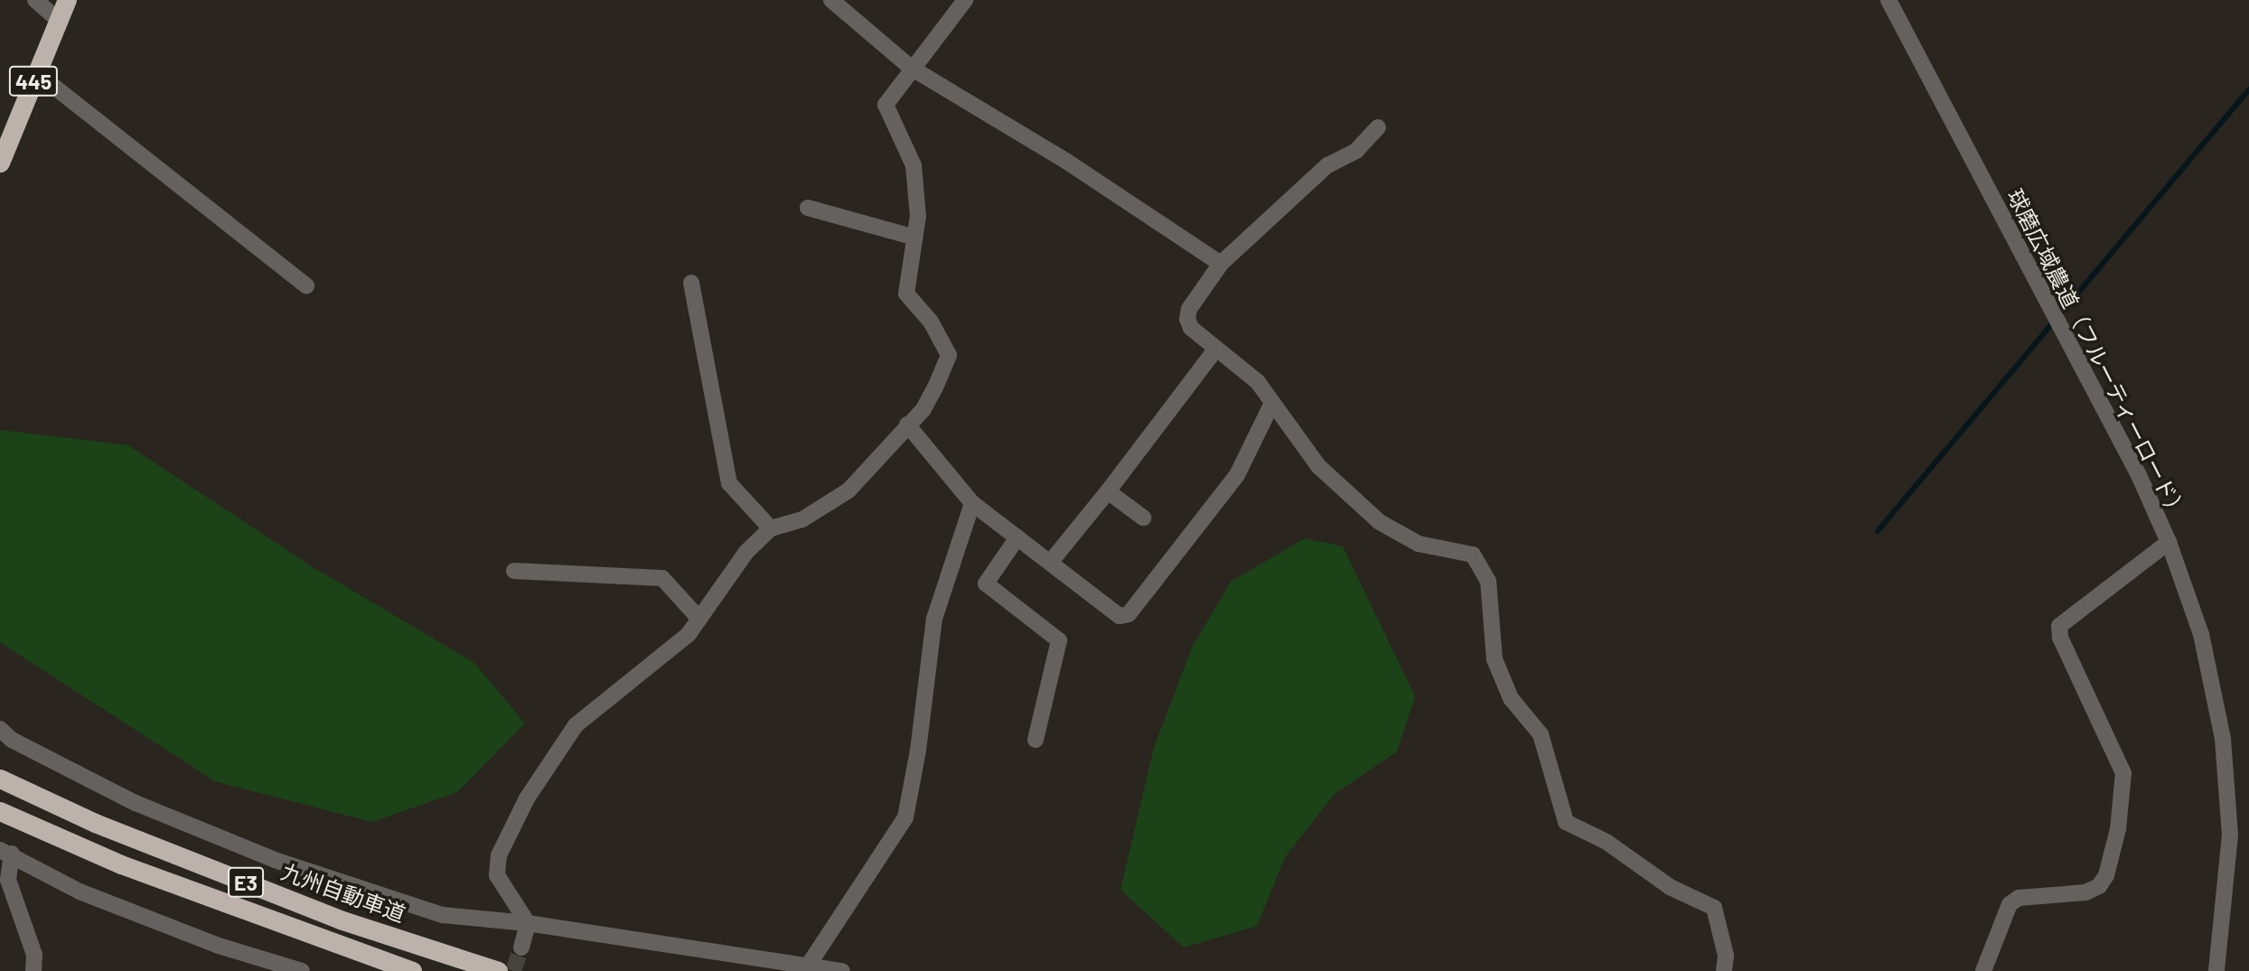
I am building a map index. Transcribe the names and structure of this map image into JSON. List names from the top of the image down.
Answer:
{
  "streets": {
    "highway": ["445", "E3", "九州自動車道"],
    "street": ["球磨広域農道（フルーティーロード）"]
  }
}
